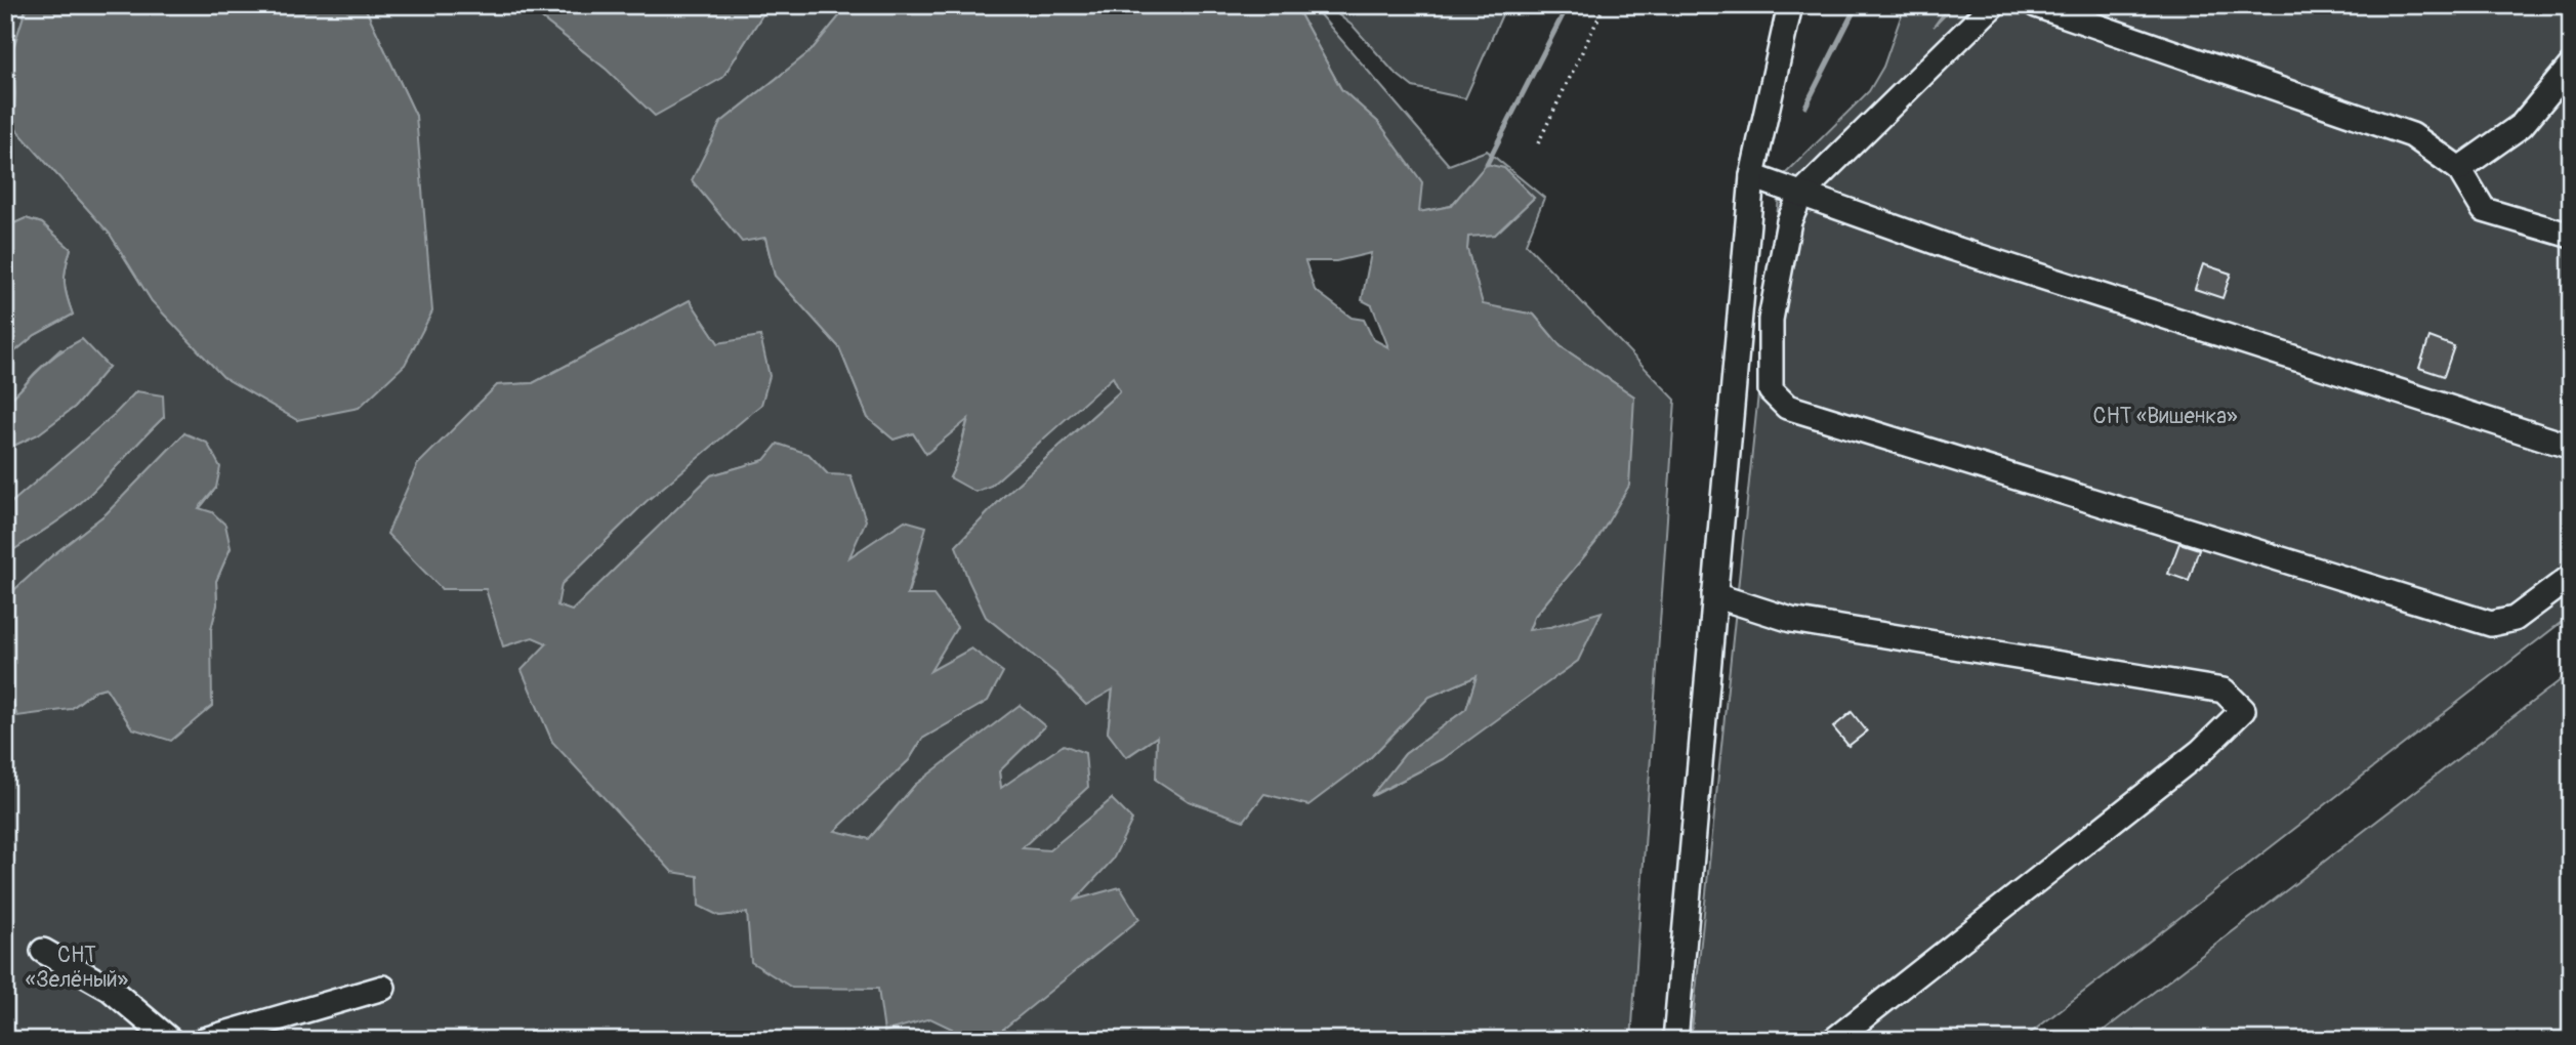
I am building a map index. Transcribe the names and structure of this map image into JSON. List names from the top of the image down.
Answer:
{
  "parks": ["СНТ «Вишенка»", "СНТ «Зелёный»"]
}
